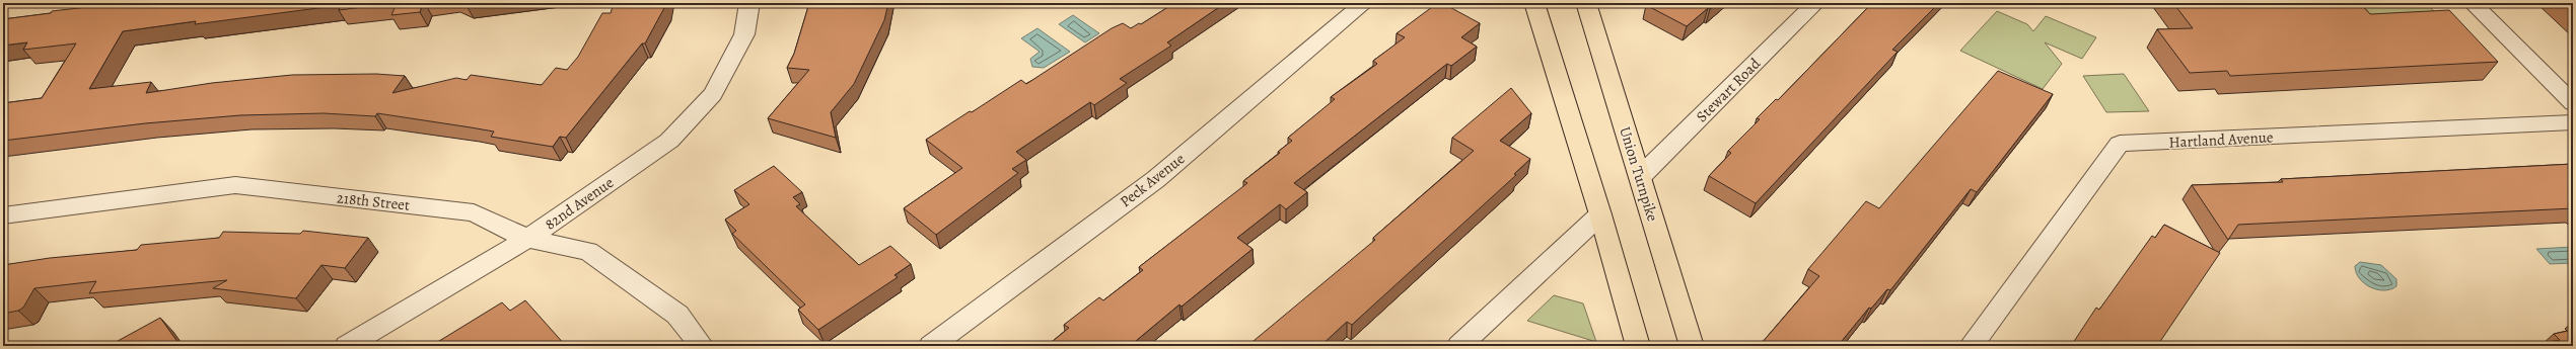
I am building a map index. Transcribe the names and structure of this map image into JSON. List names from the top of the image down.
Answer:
{
  "streets": {
    "main road": ["Union Turnpike"],
    "street": [
      "Stewart Road",
      "Hartland Avenue",
      "Peck Avenue",
      "218th Street",
      "82nd Avenue"
    ]
  },
  "crossings": [
    ["Stewart Road", "Union Turnpike"],
    ["218th Street", "82nd Avenue"]
  ]
}
